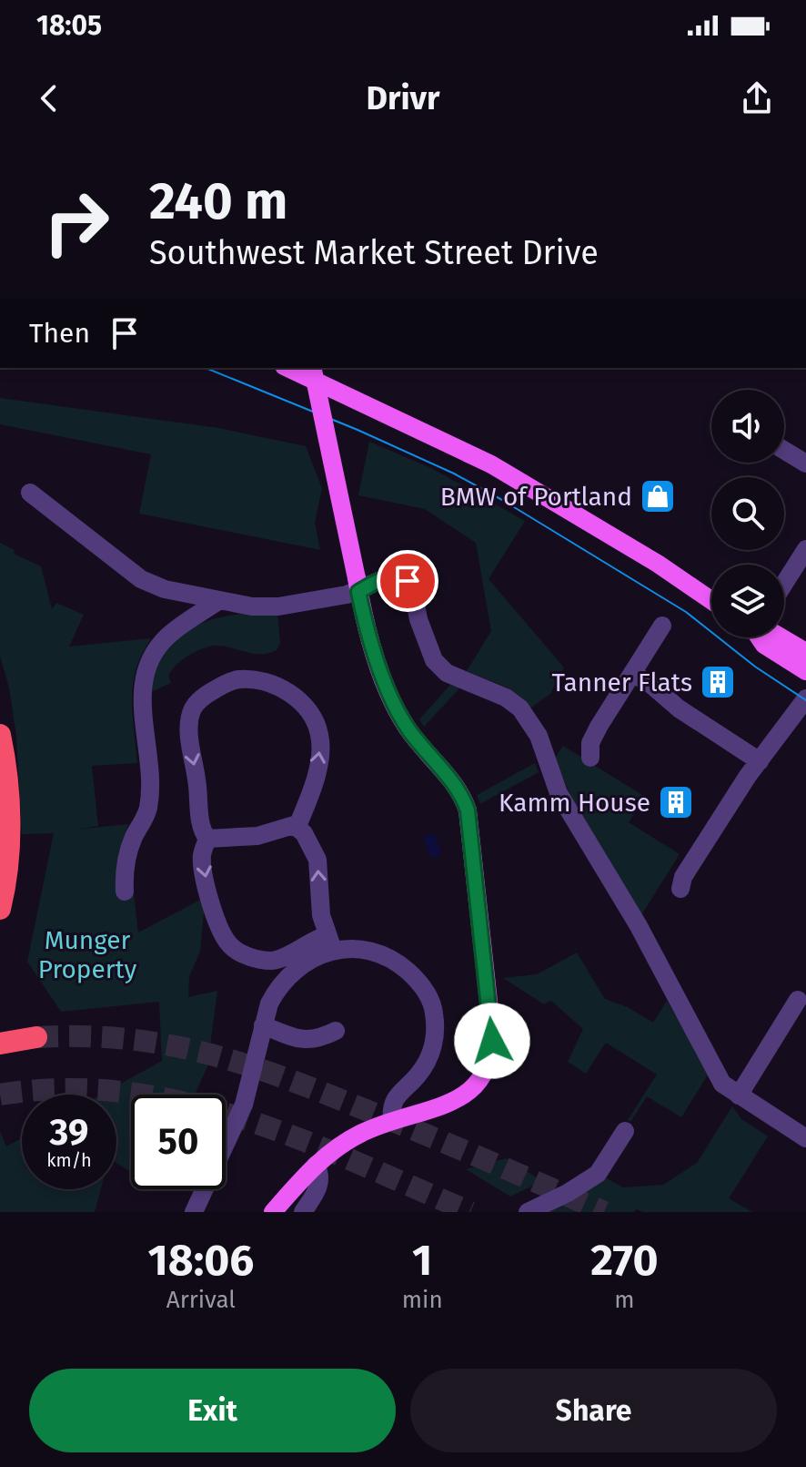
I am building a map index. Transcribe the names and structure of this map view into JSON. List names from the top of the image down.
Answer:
{
  "parks": ["Munger Property"],
  "places": {
    "shop": ["BMW of Portland"],
    "building": ["Tanner Flats", "Kamm House"]
  },
  "page": {
    "status": "18:05",
    "header": "Drivr",
    "turn": ["240 m", "Southwest Market Street Drive"],
    "then": "Then",
    "speed": "39 km/h",
    "limit": "50",
    "eta": [
      "18:06",
      "Arrival",
      "1",
      "min",
      "270",
      "m"
    ],
    "buttons": ["Exit", "Share"]
  }
}
